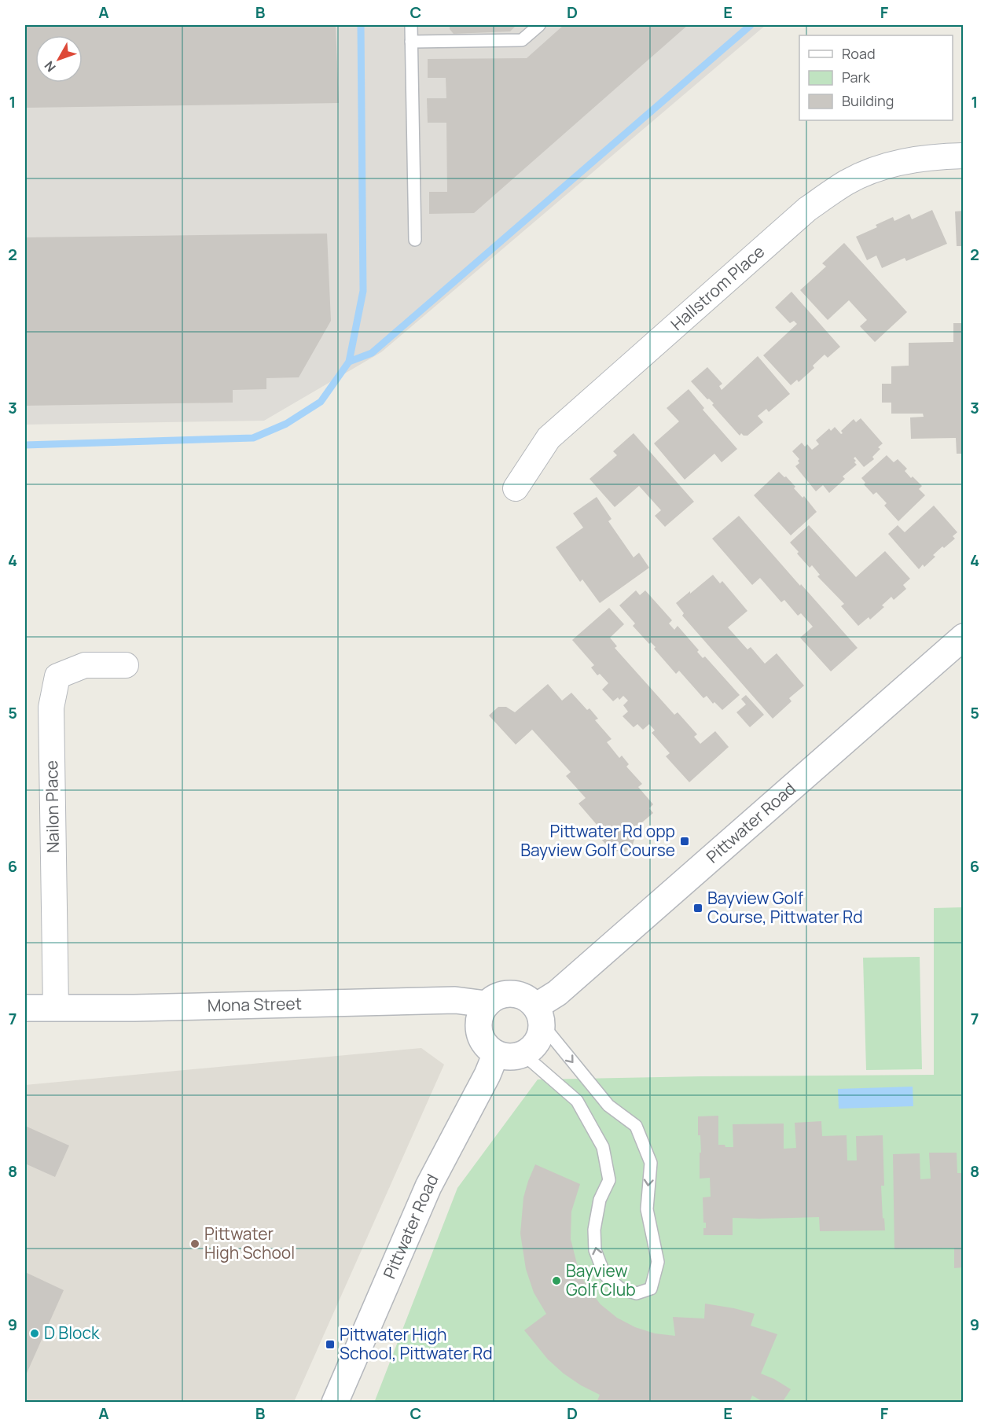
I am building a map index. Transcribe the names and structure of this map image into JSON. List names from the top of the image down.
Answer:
{
  "streets": {
    "main road": ["Pittwater Road", "Mona Street"],
    "street": ["Hallstrom Place", "Nailon Place"]
  },
  "crossings": [
    ["Nailon Place", "Mona Street"],
    ["Pittwater Road", "Mona Street"]
  ],
  "places": {
    "transit": ["Pittwater Rd opp Bayview Golf Course", "Bayview Golf Course, Pittwater Rd", "Pittwater High School, Pittwater Rd"],
    "other": ["Pittwater High School", "Bayview Golf Club", "D Block"]
  },
  "legend": ["Road", "Park", "Building"],
  "north": "bottom left",
  "grid": {
    "columns": [
      "A",
      "B",
      "C",
      "D",
      "E",
      "F"
    ],
    "rows": [
      "1",
      "2",
      "3",
      "4",
      "5",
      "6",
      "7",
      "8",
      "9"
    ]
  }
}
